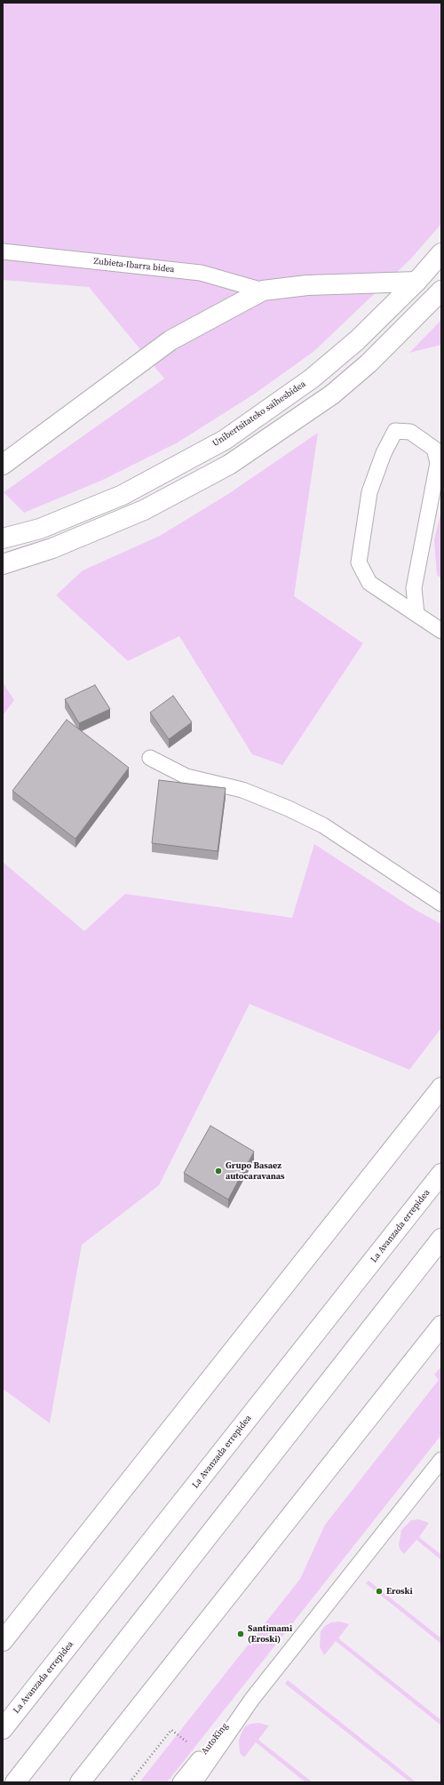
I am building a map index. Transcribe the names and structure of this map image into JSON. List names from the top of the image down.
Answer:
{
  "streets": {
    "main road": ["Unibertsitateko saihesbidea", "La Avanzada errepidea"],
    "lane": ["Zubieta-Ibarra bidea", "AutoKing"]
  },
  "places": ["Grupo Basaez autocaravanas", "Eroski", "Santimami (Eroski)"]
}
